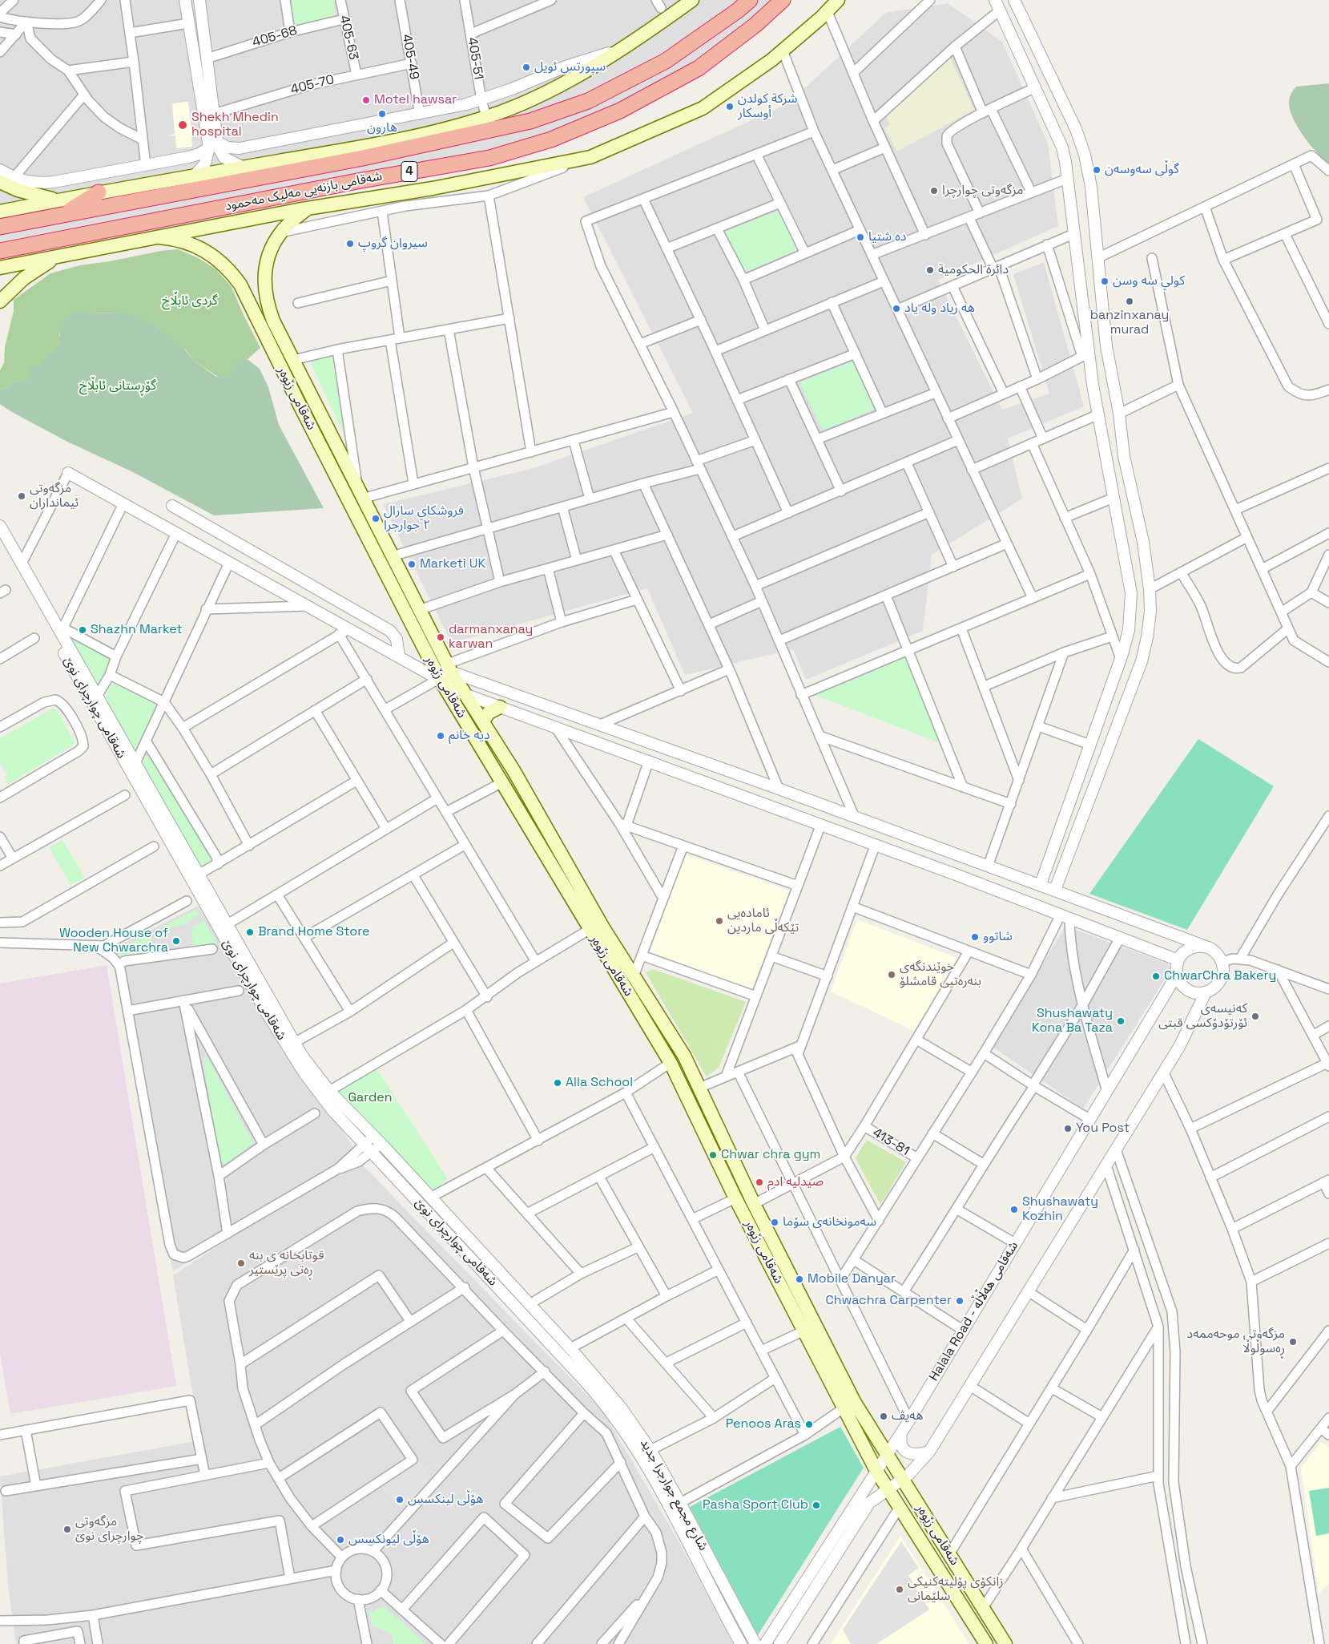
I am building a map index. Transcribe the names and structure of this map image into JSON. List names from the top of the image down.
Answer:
{
  "streets": {
    "highway": ["4", "شەقامی بازنەیی مەلیک مەحمود"],
    "main road": ["شەقامی زێوەر"],
    "street": [
      "405-68",
      "405-63",
      "405-49",
      "405-51",
      "405-70",
      "شەقامی چوارچرای نوێ",
      "413-81",
      "Halala Road - شەقامی هەڵاڵە",
      "شارع مجمع جوارجرا جديد"
    ]
  },
  "crossings": [
    ["405-68", "405-63"],
    ["405-63", "405-70"],
    ["405-49", "405-70"],
    ["شەقامی زێوەر", "Halala Road - شەقامی هەڵاڵە"],
    ["شەقامی چوارچرای نوێ", "شارع مجمع جوارجرا جديد"]
  ],
  "parks": ["گردی ئابڵاخ", "گۆڕستانی ئابڵاخ", "Garden"],
  "places": [
    "سپورتس ئويل",
    "Motel hawsar",
    "شرکة کولدن أوسکار",
    "هارون",
    "Shekh Mhedin hospital",
    "گوڵی سەوسەن",
    "مزگەوتی چوارچرا",
    "ده شتيا",
    "سیروان گروپ",
    "دائرة الحكومية",
    "كولي سه وسن",
    "banzinxanay murad",
    "هه رياد وله ياد",
    "مزگەوتی ئیمانداران",
    "فروشكاي سارال ٢ جوارجرا",
    "Marketi UK",
    "Shazhn Market",
    "darmanxanay karwan",
    "دیە خانم",
    "ئامادەیی تێکەڵی ماردین",
    "Brand Home Store",
    "شاتوو",
    "Wooden House of New Chwarchra",
    "خوێندنگەی بنەرەتیی قامشلۆ",
    "ChwarChra Bakery",
    "کەنیسەی ئۆرتۆدۆکسی قبتی",
    "Shushawaty Kona Ba Taza",
    "Alla School",
    "You Post",
    "Chwar chra gym",
    "صیدلیە ادم",
    "Shushawaty Kozhin",
    "سەمونخانەی سۆما",
    "قوتابخانە ی بنە ڕەتی پرێستیر",
    "Mobile Danyar",
    "Chwachra Carpenter",
    "مزگەوتی موحەممەد ڕەسوڵوڵا",
    "ھەیڤ",
    "Penoos Aras",
    "ھۆڵی لینكسس",
    "Pasha Sport Club",
    "مزگەوتی چوارچرای نوێ",
    "ھۆڵی لیونكسس",
    "زانکۆی پۆلیتەکنیکی سلێمانی"
  ]
}
